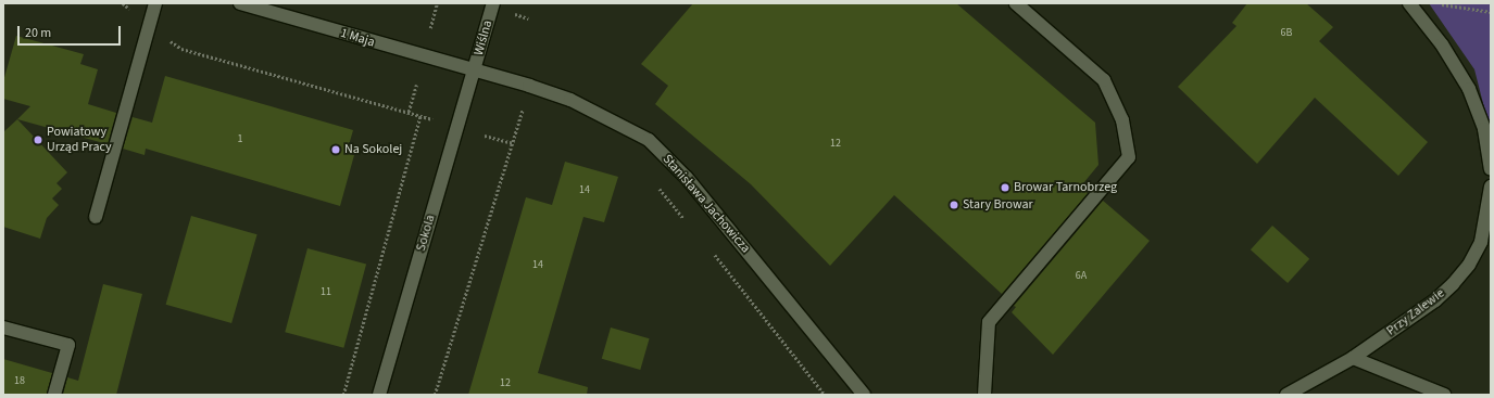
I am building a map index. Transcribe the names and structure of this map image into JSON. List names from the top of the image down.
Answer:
{
  "streets": {
    "street": [
      "1 Maja",
      "Wiślna",
      "Stanisława Jachowicza",
      "Sokola",
      "Przy Zalewie"
    ]
  },
  "crossings": [
    ["1 Maja", "Wiślna"],
    ["1 Maja", "Stanisława Jachowicza"],
    ["1 Maja", "Sokola"],
    ["Wiślna", "Stanisława Jachowicza"],
    ["Wiślna", "Sokola"],
    ["Stanisława Jachowicza", "Sokola"]
  ],
  "places": [
    "Powiatowy Urząd Pracy",
    "Na Sokolej",
    "Browar Tarnobrzeg",
    "Stary Browar"
  ],
  "house_numbers": [
    "6B",
    "1",
    "12",
    "14",
    "14",
    "6A",
    "11",
    "18",
    "12"
  ],
  "scale_bar": "20 m"
}
